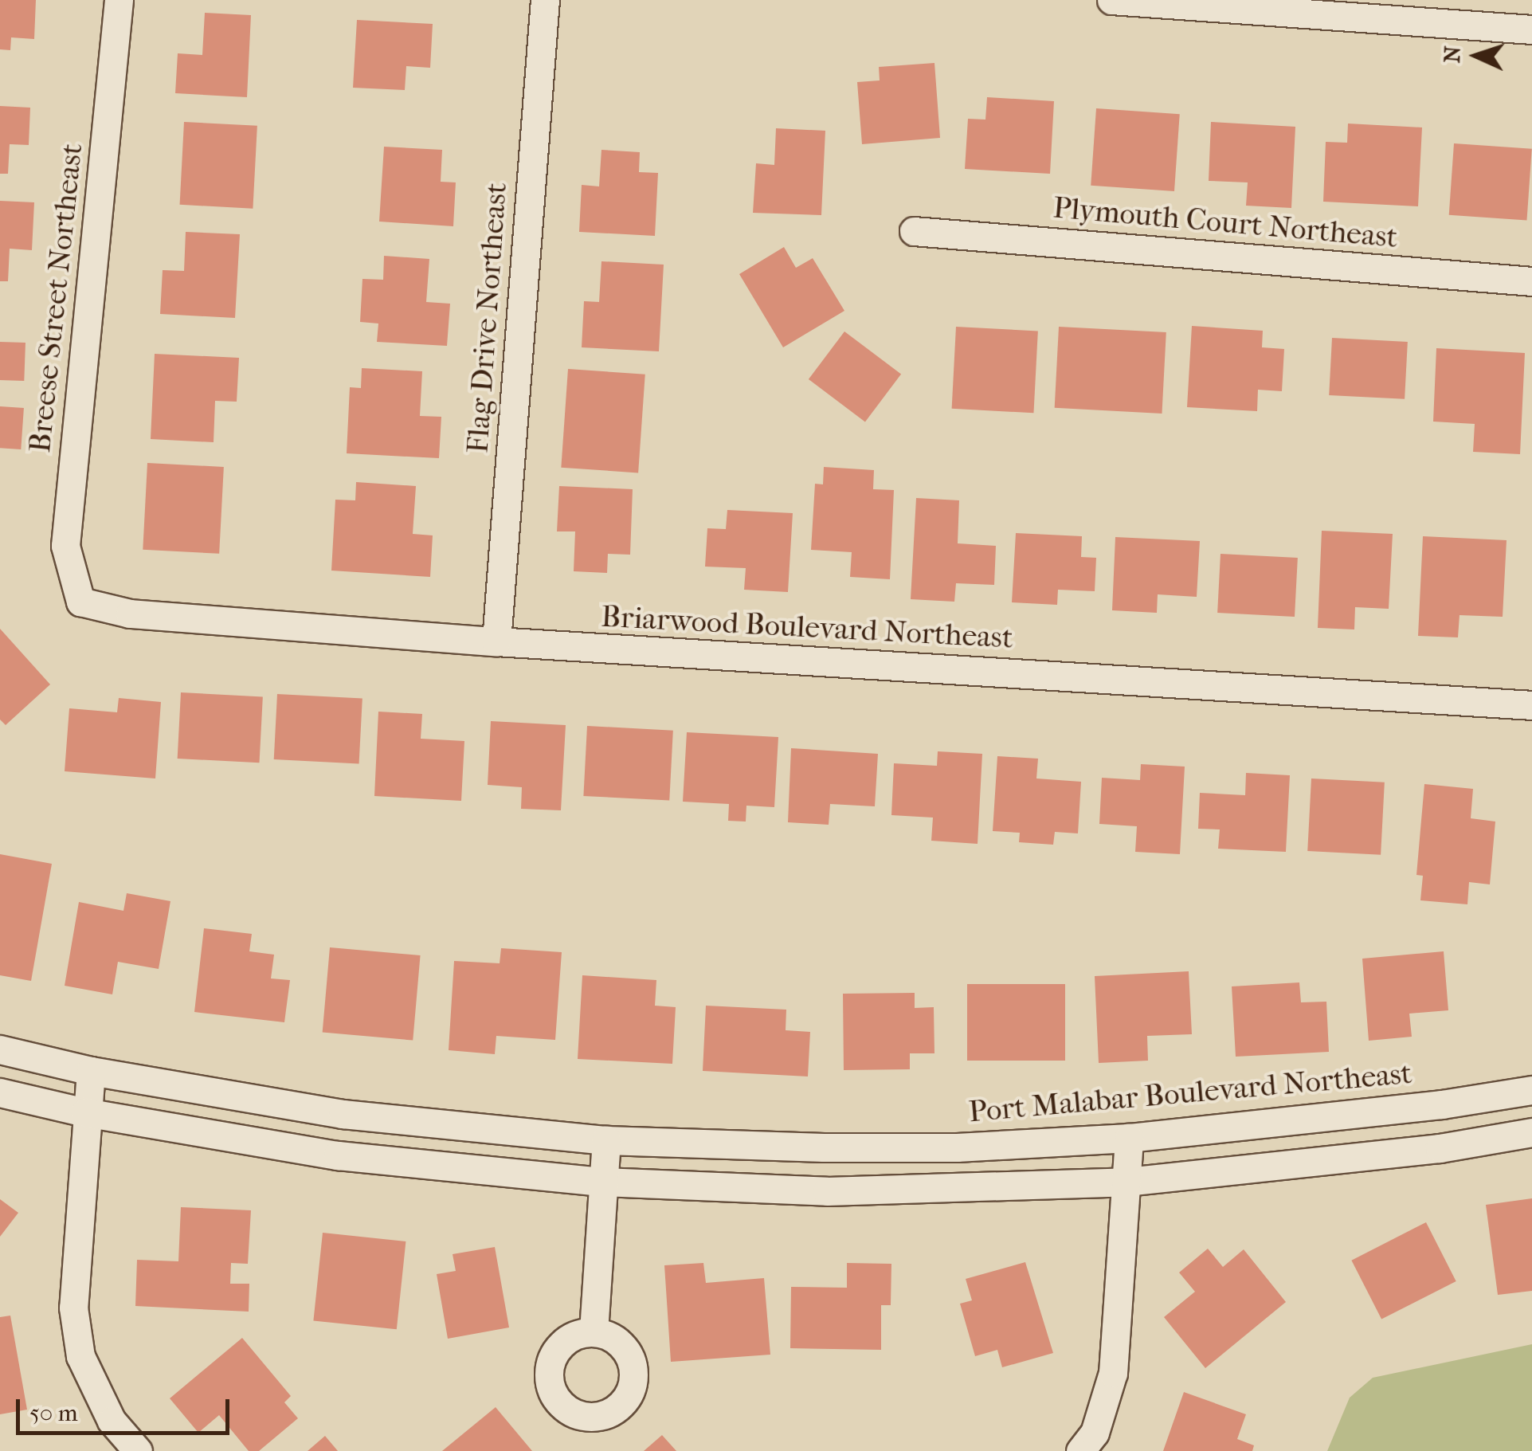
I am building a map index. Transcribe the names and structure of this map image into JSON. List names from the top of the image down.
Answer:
{
  "streets": {
    "street": [
      "Plymouth Court Northeast",
      "Breese Street Northeast",
      "Flag Drive Northeast",
      "Briarwood Boulevard Northeast",
      "Port Malabar Boulevard Northeast"
    ]
  },
  "crossings": [
    ["Breese Street Northeast", "Briarwood Boulevard Northeast"],
    ["Flag Drive Northeast", "Briarwood Boulevard Northeast"]
  ],
  "scale_bar": "50 m",
  "north": "left"
}
